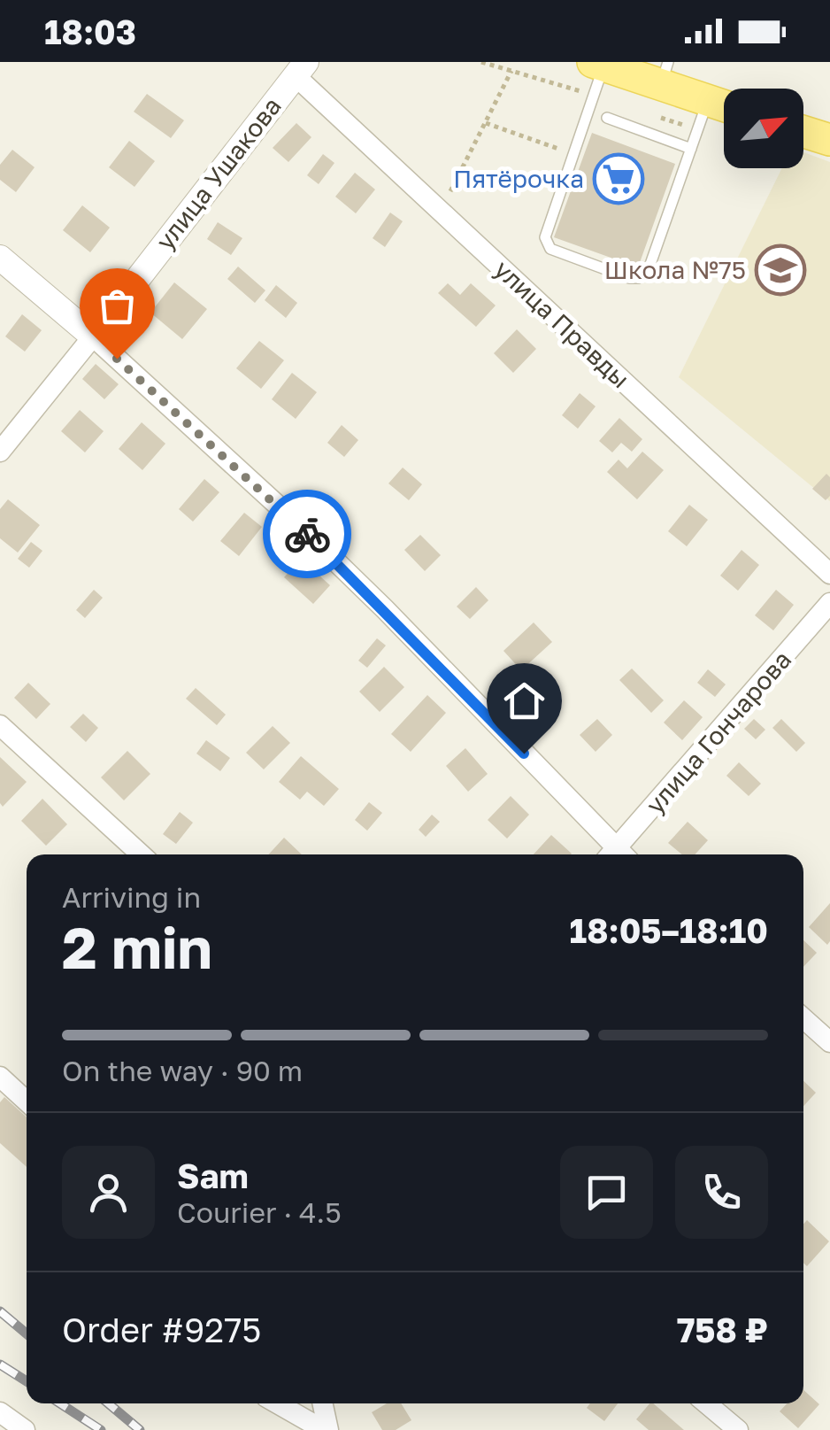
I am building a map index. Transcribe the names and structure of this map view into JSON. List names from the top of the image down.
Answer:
{
  "streets": {
    "street": ["улица Ушакова", "улица Правды", "улица Гончарова"]
  },
  "crossings": [
    ["улица Ушакова", "улица Правды"]
  ],
  "places": {
    "supermarket": ["Пятёрочка"],
    "school or university": ["Школа №75"]
  },
  "north": "top right",
  "page": {
    "status": "18:03",
    "heading": ["2 min", "Arriving in", "18:05–18:10"],
    "panel": [
      "Sam",
      "Courier · 4.5",
      "Order #9275",
      "758 ₽"
    ],
    "bar": "On the way · 90 m"
  }
}
